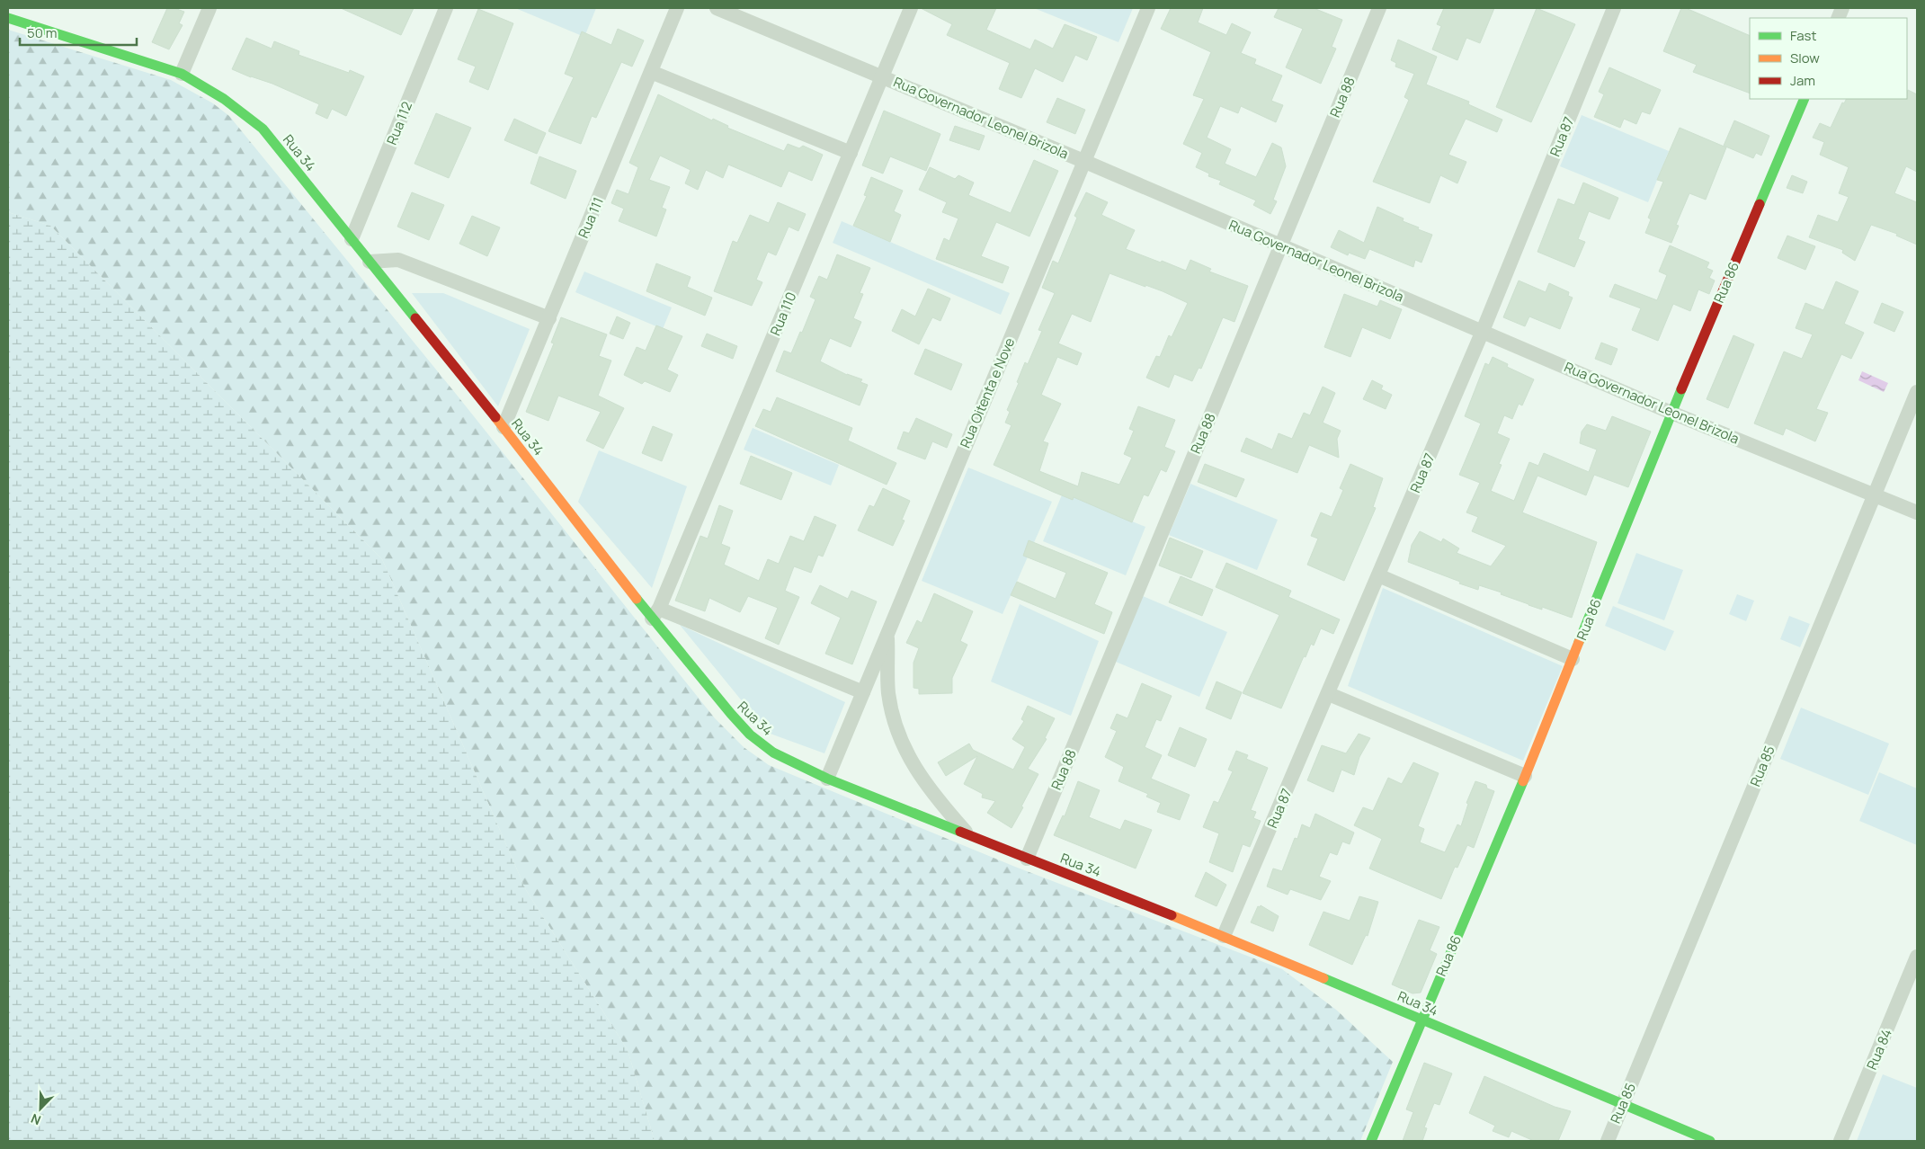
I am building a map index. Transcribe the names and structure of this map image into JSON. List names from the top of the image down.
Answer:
{
  "streets": {
    "street": [
      "Rua 88",
      "Rua Governador Leonel Brizola",
      "Rua 112",
      "Rua 87",
      "Rua 34",
      "Rua 111",
      "Rua 86",
      "Rua 110",
      "Rua Oitenta e Nove",
      "Rua 85",
      "Rua 84"
    ]
  },
  "crossings": [
    ["Rua 88", "Rua Governador Leonel Brizola"],
    ["Rua 88", "Rua 34"],
    ["Rua Governador Leonel Brizola", "Rua 87"],
    ["Rua Governador Leonel Brizola", "Rua 86"],
    ["Rua Governador Leonel Brizola", "Rua 110"],
    ["Rua Governador Leonel Brizola", "Rua Oitenta e Nove"],
    ["Rua Governador Leonel Brizola", "Rua 85"],
    ["Rua 112", "Rua 34"],
    ["Rua 87", "Rua 34"],
    ["Rua 34", "Rua 111"],
    ["Rua 34", "Rua 86"],
    ["Rua 34", "Rua 110"],
    ["Rua 34", "Rua Oitenta e Nove"],
    ["Rua 34", "Rua 85"]
  ],
  "legend": ["Fast", "Slow", "Jam"],
  "scale_bar": "50 m",
  "north": "bottom left"
}
